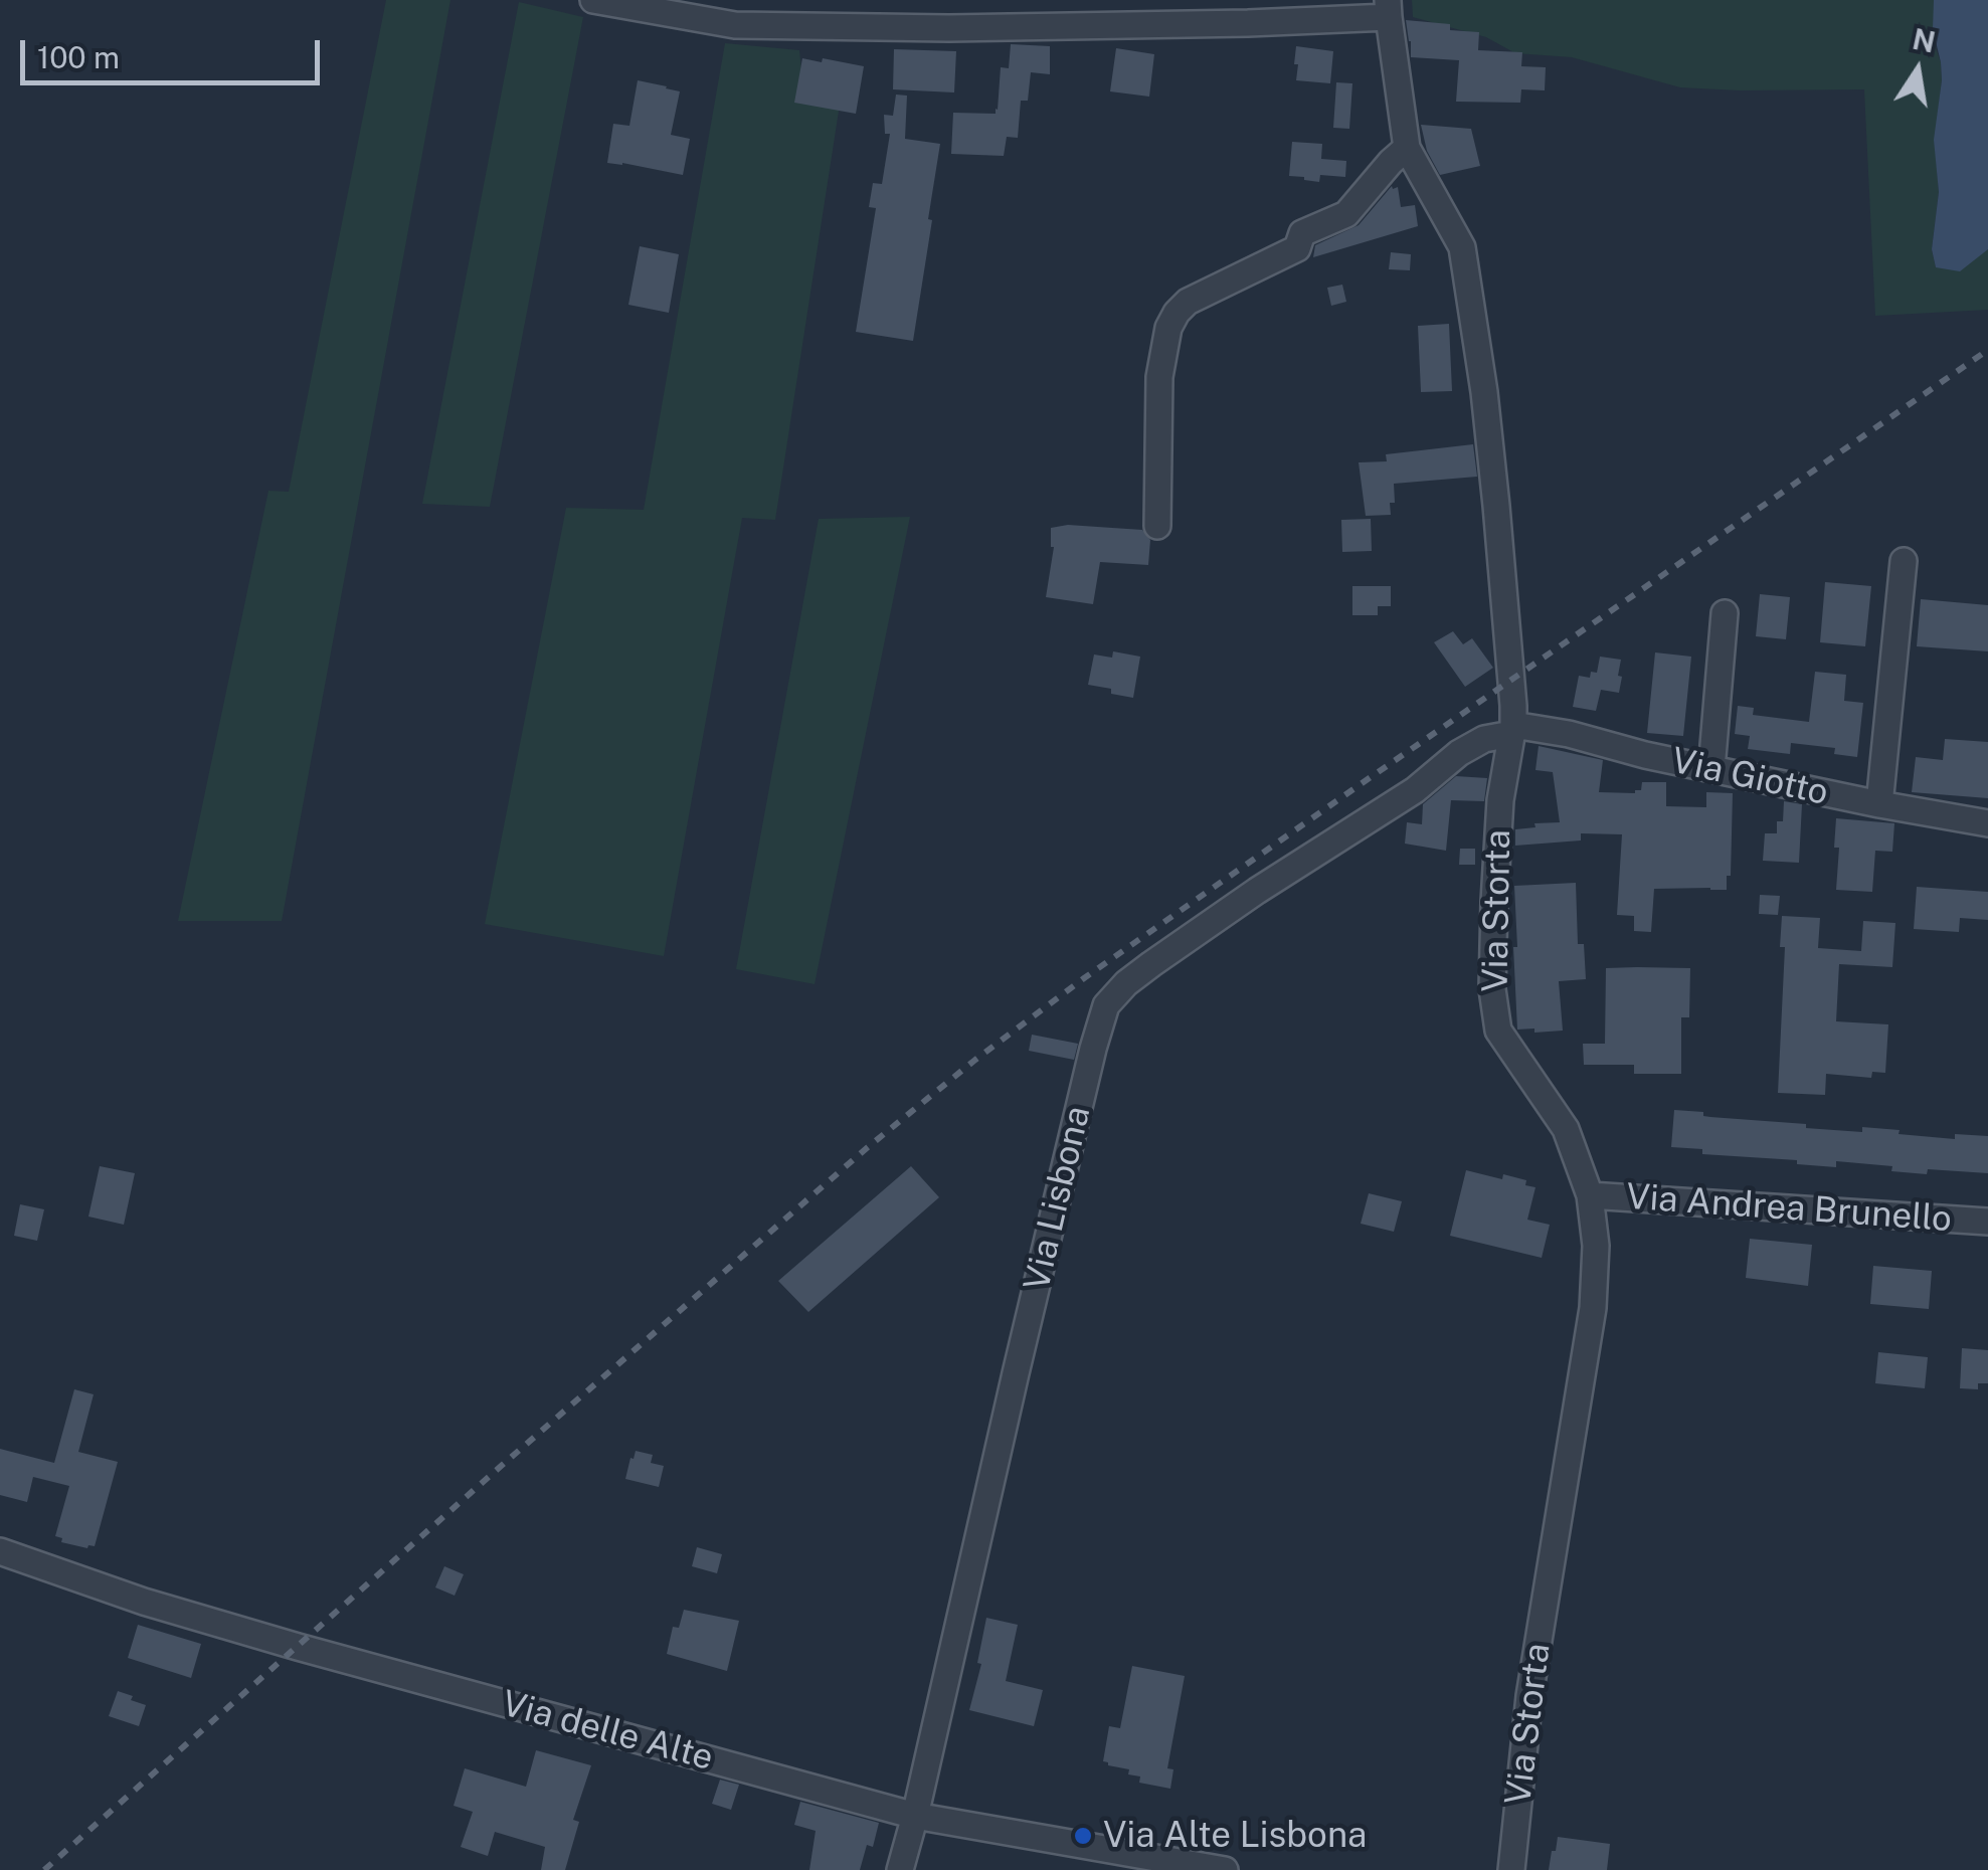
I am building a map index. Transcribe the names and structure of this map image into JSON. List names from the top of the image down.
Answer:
{
  "streets": {
    "street": [
      "Via Giotto",
      "Via Storta",
      "Via Lisbona",
      "Via Andrea Brunello",
      "Via delle Alte"
    ]
  },
  "crossings": [
    ["Via Giotto", "Via Storta"],
    ["Via Giotto", "Via Lisbona"],
    ["Via Storta", "Via Lisbona"],
    ["Via Storta", "Via Andrea Brunello"],
    ["Via Lisbona", "Via delle Alte"]
  ],
  "places": ["Via Alte Lisbona"],
  "scale_bar": "100 m",
  "north": "top"
}
